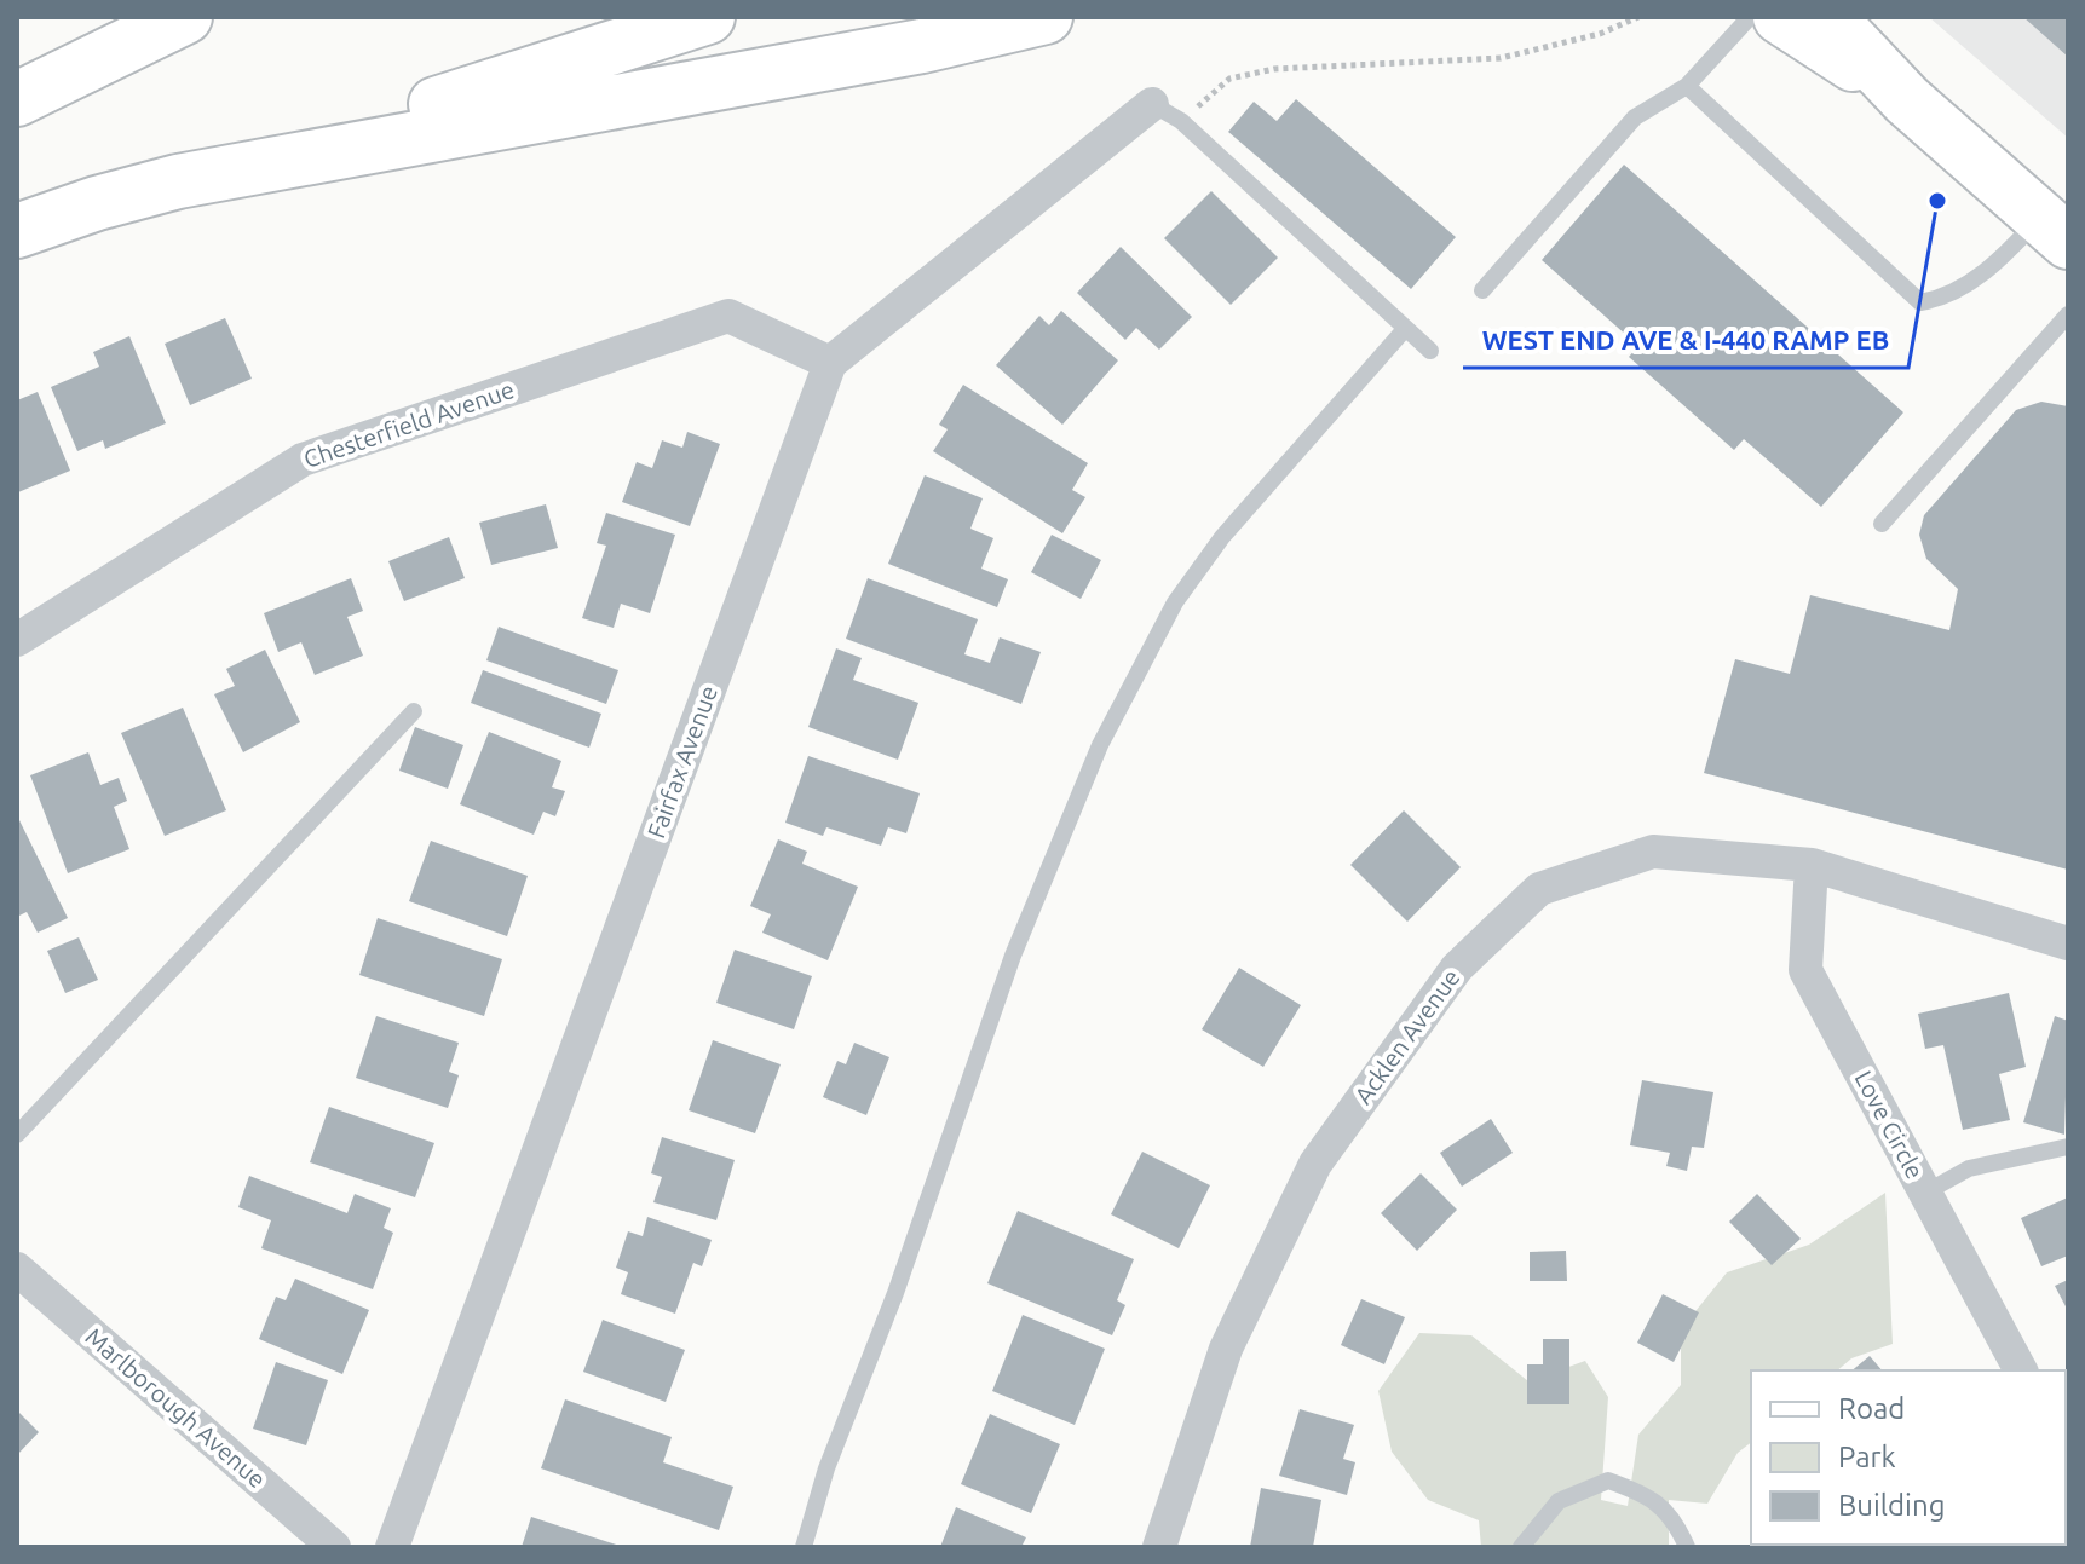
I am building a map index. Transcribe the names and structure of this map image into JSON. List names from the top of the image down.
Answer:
{
  "streets": {
    "street": [
      "Chesterfield Avenue",
      "Fairfax Avenue",
      "Acklen Avenue",
      "Love Circle",
      "Marlborough Avenue"
    ]
  },
  "crossings": [
    ["Chesterfield Avenue", "Fairfax Avenue"],
    ["Acklen Avenue", "Love Circle"]
  ],
  "places": ["WEST END AVE & I-440 RAMP EB"],
  "legend": ["Road", "Park", "Building"]
}
